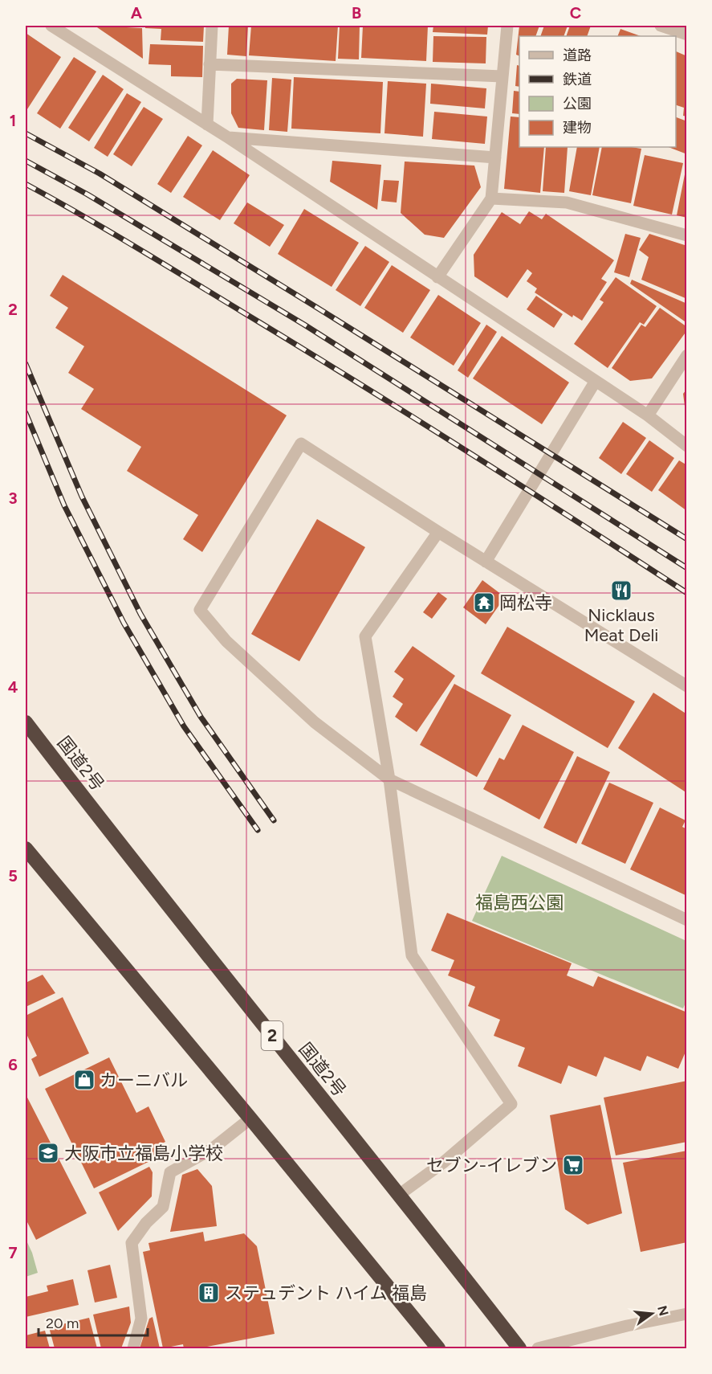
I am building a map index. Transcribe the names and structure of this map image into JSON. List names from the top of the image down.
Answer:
{
  "streets": {
    "highway": ["国道2号", "2"]
  },
  "parks": ["福島西公園"],
  "places": {
    "restaurant": ["Nicklaus Meat Deli"],
    "temple": ["岡松寺"],
    "shop": ["カーニバル"],
    "school or university": ["大阪市立福島小学校"],
    "supermarket": ["セブン-イレブン"],
    "building": ["ステュデント ハイム 福島"]
  },
  "legend": [
    "道路",
    "鉄道",
    "公園",
    "建物"
  ],
  "scale_bar": "20 m",
  "north": "right",
  "grid": {
    "columns": ["A", "B", "C"],
    "rows": [
      "1",
      "2",
      "3",
      "4",
      "5",
      "6",
      "7"
    ]
  }
}
